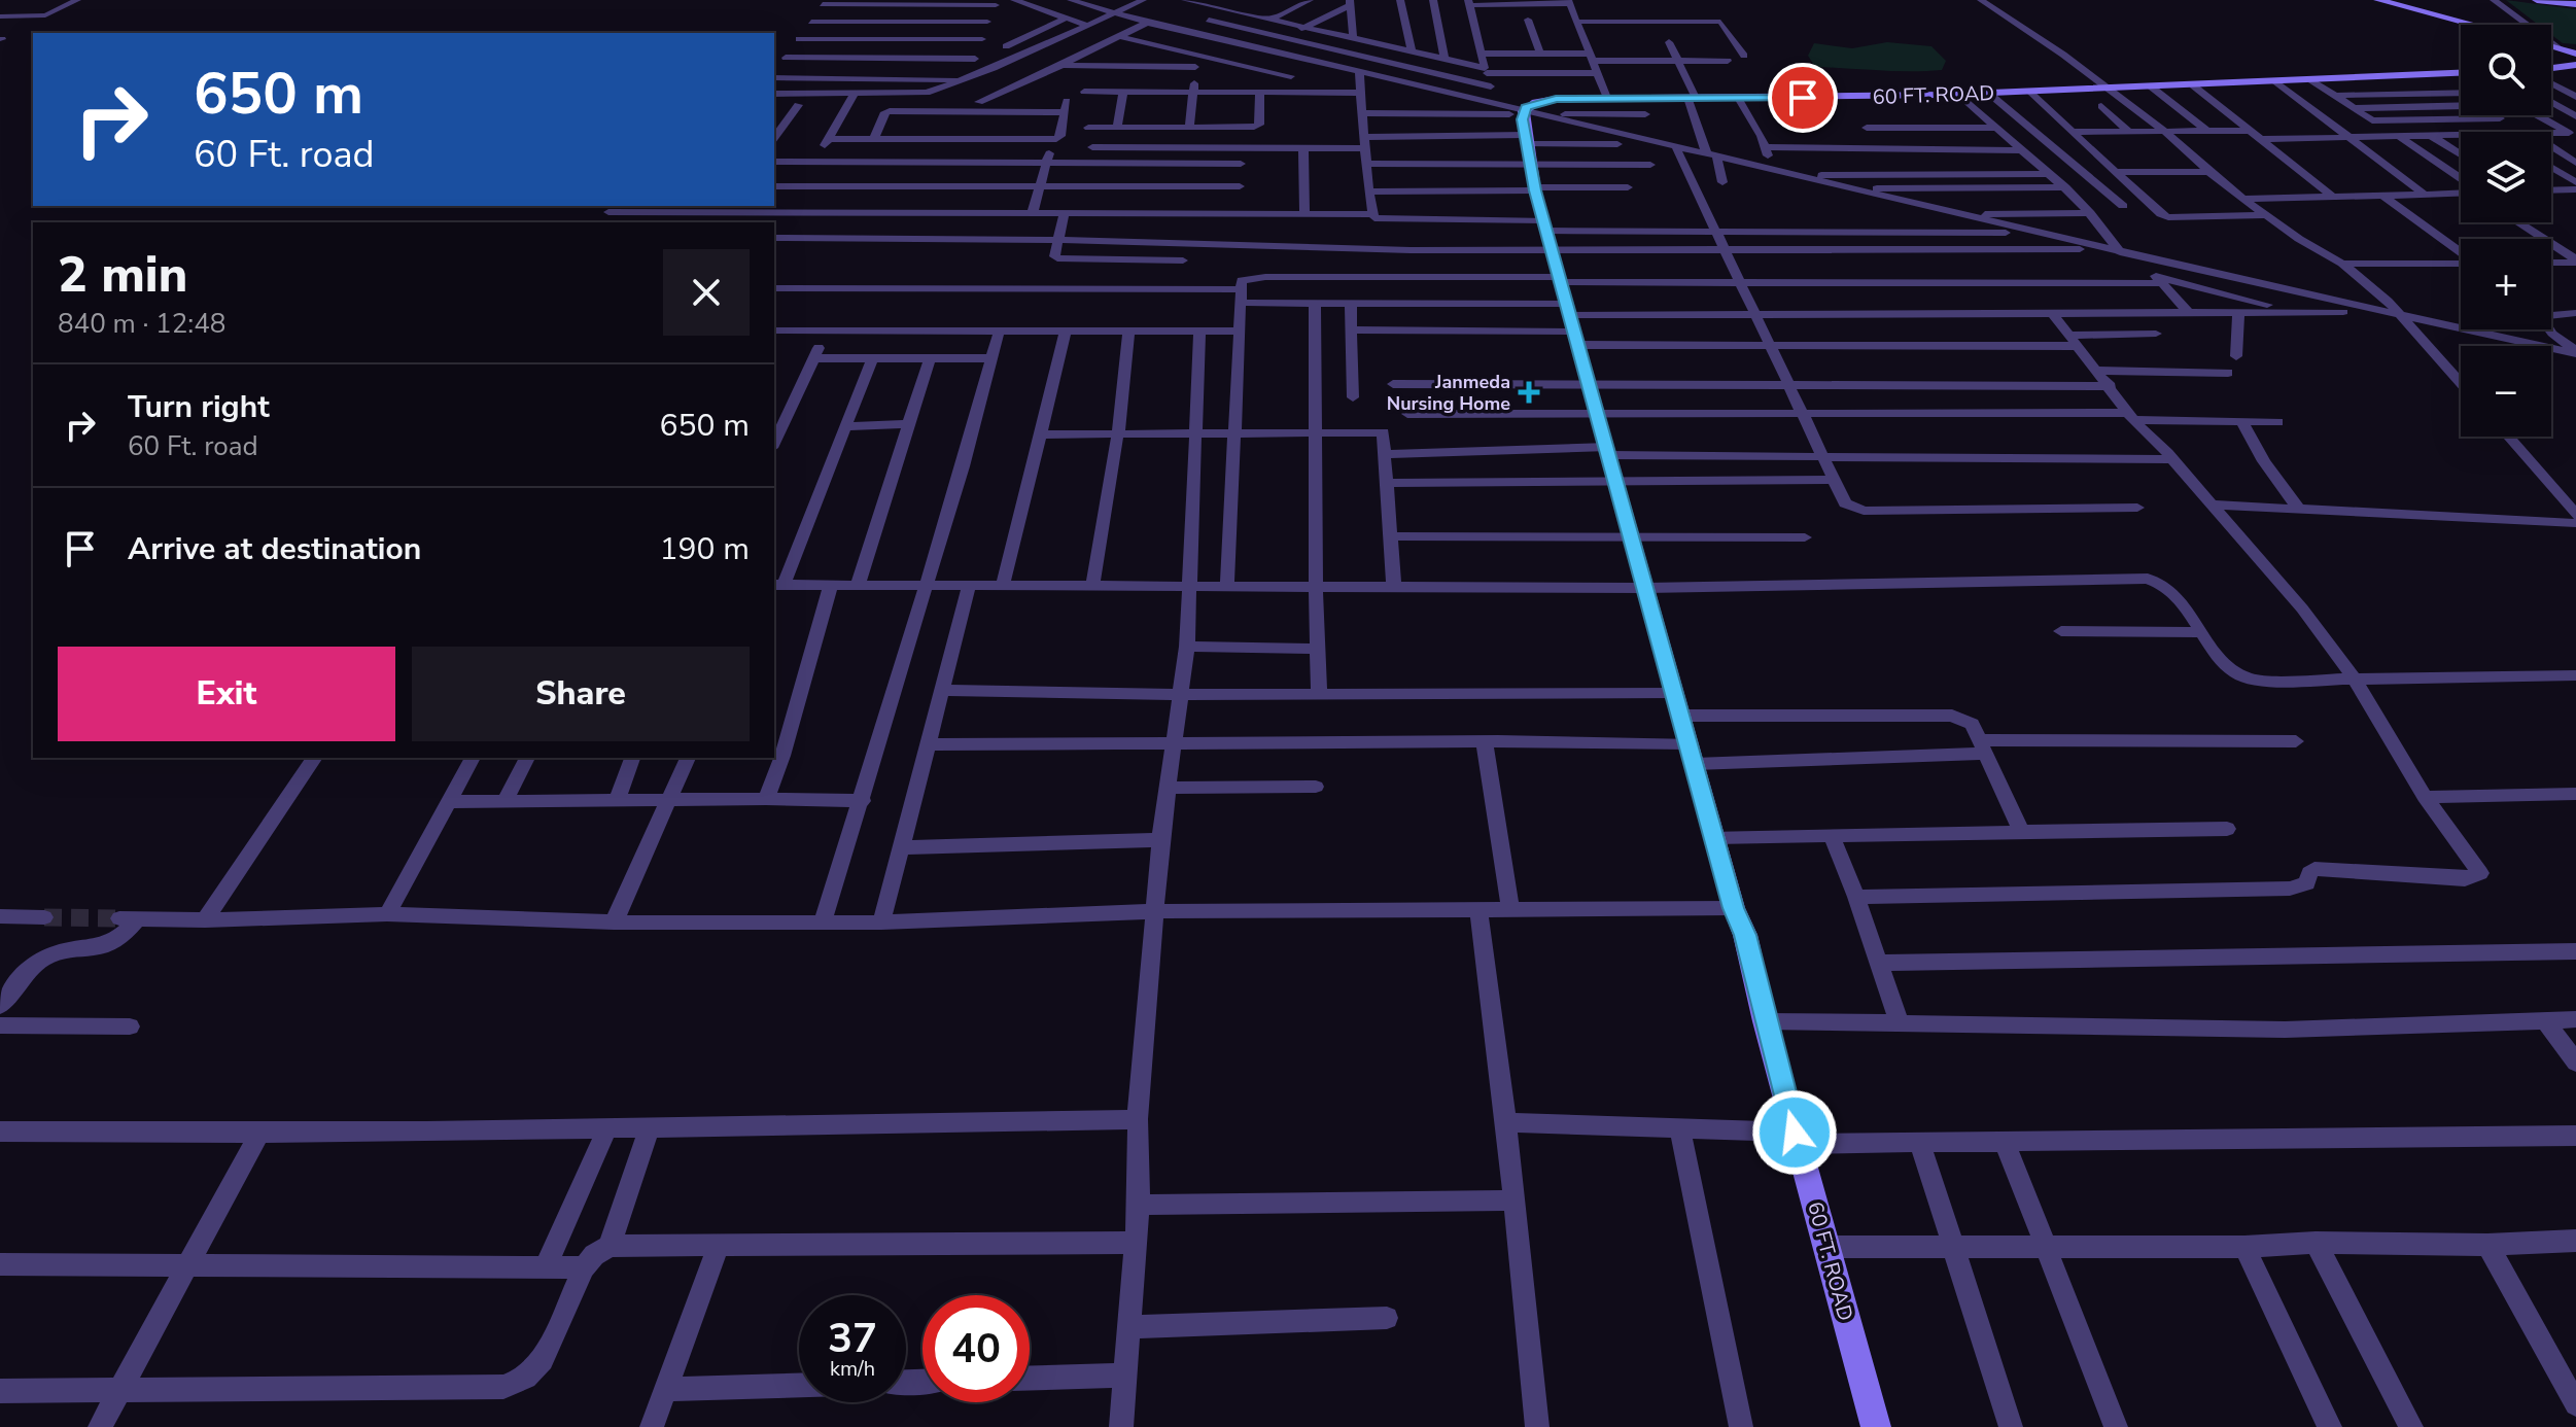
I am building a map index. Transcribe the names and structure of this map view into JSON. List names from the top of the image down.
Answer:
{
  "streets": {
    "street": ["60 FT. ROAD"]
  },
  "places": {
    "health": ["Janmeda Nursing Home"]
  },
  "page": {
    "map_buttons": ["+", "−"],
    "turn": ["650 m", "60 Ft. road"],
    "heading": ["2 min", "840 m · 12:48"],
    "list": [
      {
        "name": "Turn right",
        "note": "60 Ft. road",
        "value": "650 m"
      },
      {
        "name": "Arrive at destination",
        "value": "190 m"
      }
    ],
    "buttons": ["Exit", "Share"],
    "speed": "37 km/h",
    "limit": "40"
  }
}
